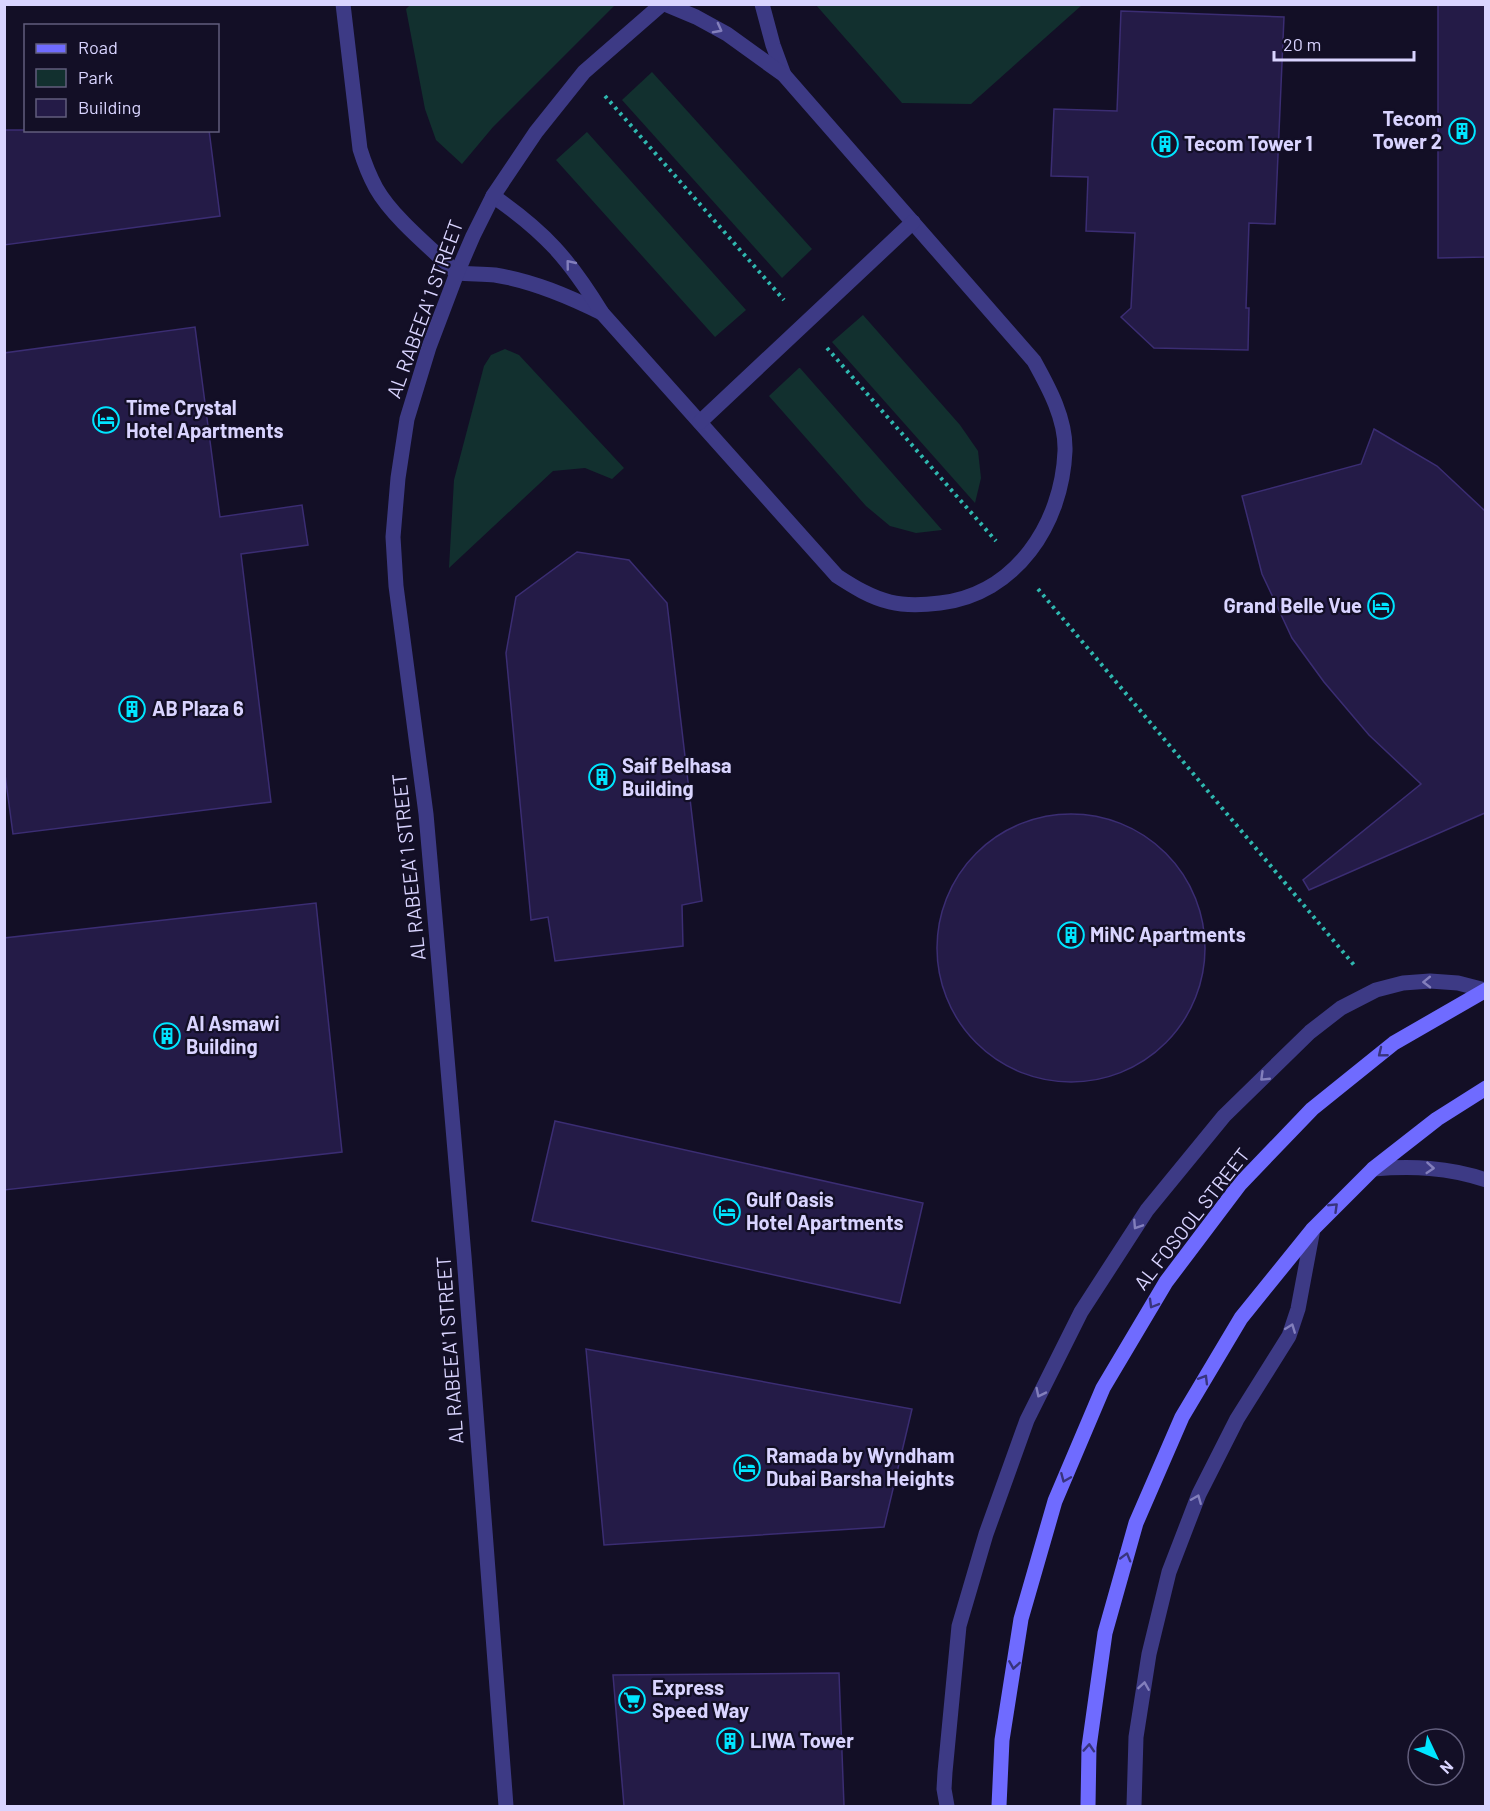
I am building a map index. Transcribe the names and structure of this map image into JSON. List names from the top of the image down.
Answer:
{
  "streets": {
    "street": ["AL RABEEA' 1 STREET", "AL FOSOOL STREET"]
  },
  "places": {
    "building": [
      "Tecom Tower 2",
      "Tecom Tower 1",
      "AB Plaza 6",
      "Saif Belhasa Building",
      "MiNC Apartments",
      "Al Asmawi Building",
      "LIWA Tower"
    ],
    "hotel": [
      "Time Crystal Hotel Apartments",
      "Grand Belle Vue",
      "Gulf Oasis Hotel Apartments",
      "Ramada by Wyndham Dubai Barsha Heights"
    ],
    "supermarket": ["Express Speed Way"]
  },
  "legend": ["Road", "Park", "Building"],
  "scale_bar": "20 m",
  "north": "bottom right"
}
